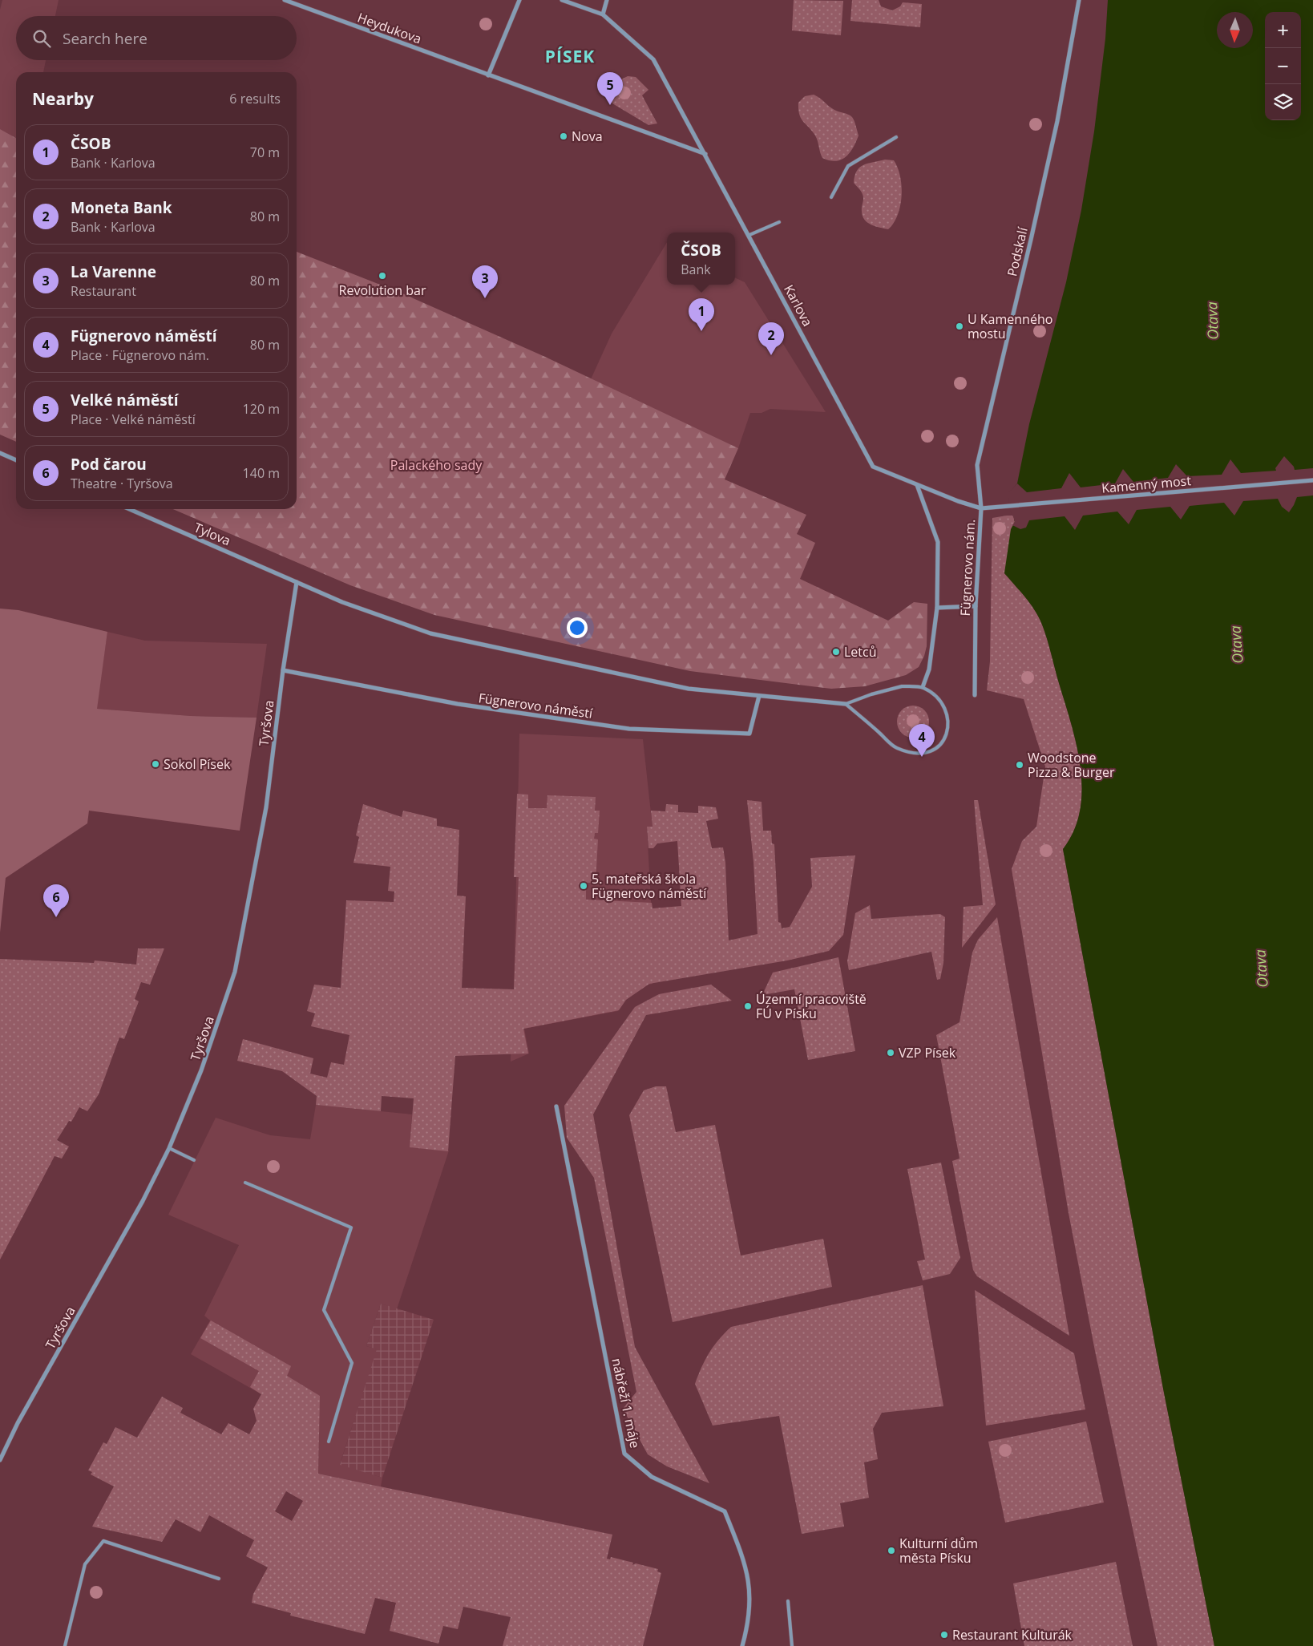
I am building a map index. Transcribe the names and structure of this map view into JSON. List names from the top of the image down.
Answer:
{
  "streets": {
    "street": [
      "Heydukova",
      "Podskalí",
      "Karlova",
      "Kamenný most",
      "Tylova",
      "Fügnerovo nám.",
      "Fügnerovo náměstí",
      "Tyršova",
      "nábřeží 1. máje"
    ]
  },
  "crossings": [
    ["Heydukova", "Karlova"],
    ["Podskalí", "Kamenný most"],
    ["Podskalí", "Fügnerovo nám."],
    ["Karlova", "Fügnerovo nám."],
    ["Kamenný most", "Fügnerovo nám."],
    ["Tylova", "Tyršova"],
    ["Fügnerovo náměstí", "Tyršova"]
  ],
  "districts": ["PÍSEK"],
  "water": ["Otava"],
  "parks": ["Palackého sady"],
  "places": [
    "Nova",
    "Revolution bar",
    "U Kamenného mostu",
    "Letců",
    "Sokol Písek",
    "Woodstone Pizza & Burger",
    "5. mateřská škola Fügnerovo náměstí",
    "Územní pracoviště FÚ v Písku",
    "VZP Písek",
    "Kulturní dům města Písku",
    "Restaurant Kulturák"
  ],
  "north": "bottom",
  "page": {
    "map_buttons": ["+", "−"],
    "search": "Search here",
    "pins": [
      "5",
      "3",
      "1",
      "2",
      "4",
      "6"
    ],
    "heading": ["Nearby", "6 results"],
    "list": [
      {
        "mark": "1",
        "name": "ČSOB",
        "note": "Bank · Karlova",
        "value": "70 m"
      },
      {
        "mark": "2",
        "name": "Moneta Bank",
        "note": "Bank · Karlova",
        "value": "80 m"
      },
      {
        "mark": "3",
        "name": "La Varenne",
        "note": "Restaurant",
        "value": "80 m"
      },
      {
        "mark": "4",
        "name": "Fügnerovo náměstí",
        "note": "Place · Fügnerovo nám.",
        "value": "80 m"
      },
      {
        "mark": "5",
        "name": "Velké náměstí",
        "note": "Place · Velké náměstí",
        "value": "120 m"
      },
      {
        "mark": "6",
        "name": "Pod čarou",
        "note": "Theatre · Tyršova",
        "value": "140 m"
      }
    ],
    "popup": ["ČSOB", "Bank"]
  }
}
